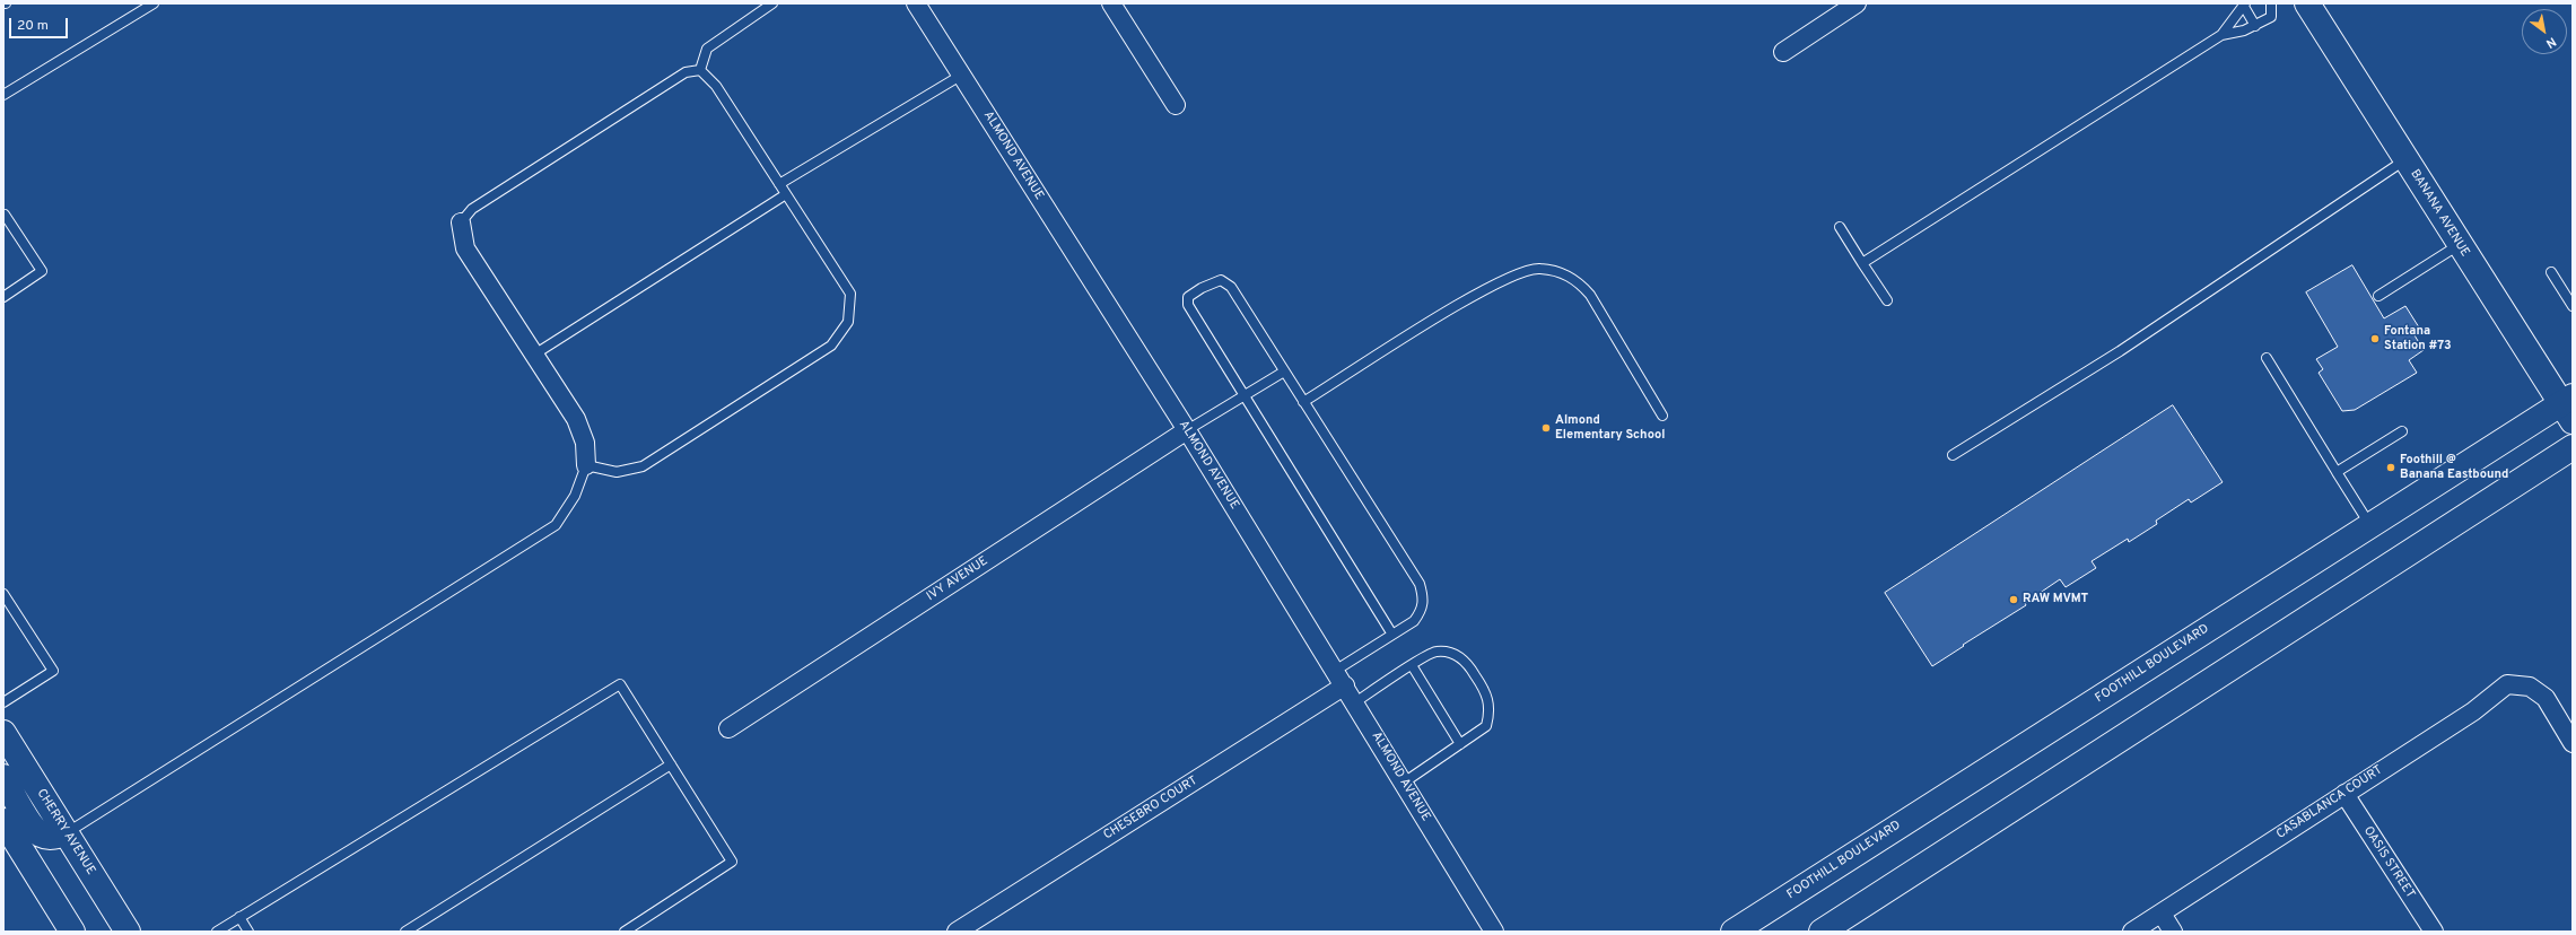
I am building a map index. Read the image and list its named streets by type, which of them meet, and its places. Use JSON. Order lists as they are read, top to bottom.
{
  "streets": {
    "main road": ["BANANA AVENUE", "FOOTHILL BOULEVARD", "CHERRY AVENUE"],
    "street": [
      "ALMOND AVENUE",
      "IVY AVENUE",
      "CASABLANCA COURT",
      "CHESEBRO COURT",
      "OASIS STREET"
    ]
  },
  "crossings": [
    ["ALMOND AVENUE", "IVY AVENUE"],
    ["ALMOND AVENUE", "CHESEBRO COURT"],
    ["BANANA AVENUE", "FOOTHILL BOULEVARD"],
    ["CASABLANCA COURT", "OASIS STREET"]
  ],
  "places": [
    "Fontana Station #73",
    "Almond Elementary School",
    "Foothill @ Banana Eastbound",
    "RAW MVMT"
  ],
  "scale_bar": "20 m",
  "north": "bottom right"
}
